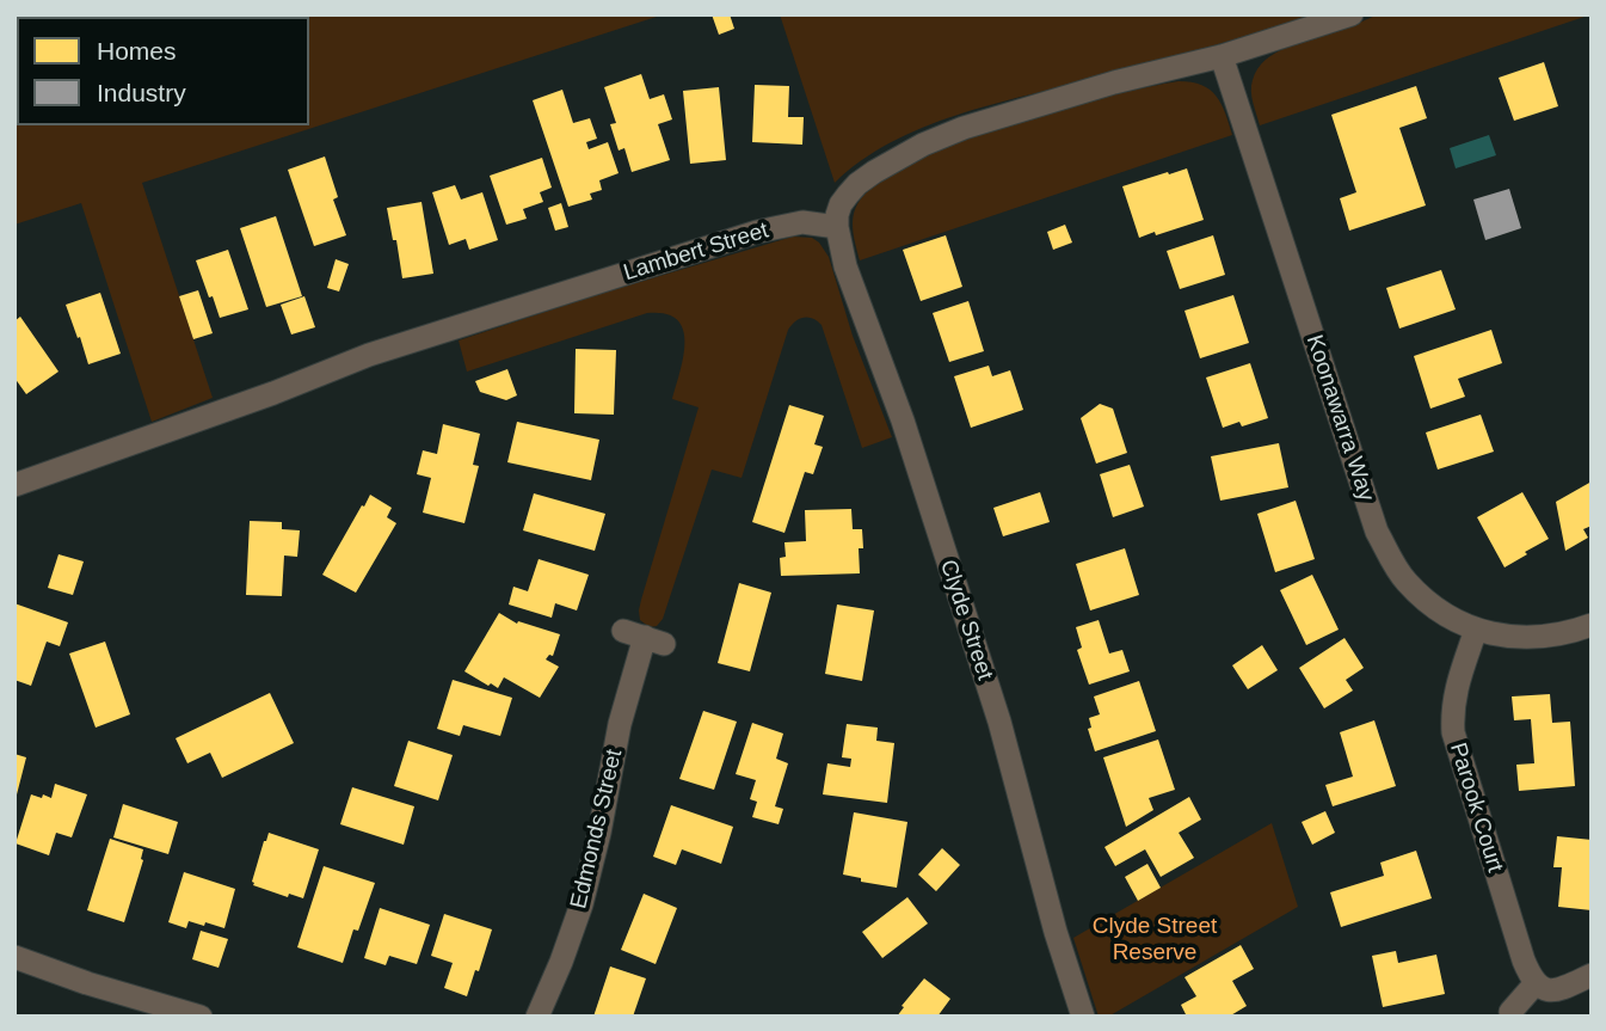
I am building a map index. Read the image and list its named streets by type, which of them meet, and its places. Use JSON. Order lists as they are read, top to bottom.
{
  "streets": {
    "street": [
      "Lambert Street",
      "Koonawarra Way",
      "Clyde Street",
      "Parook Court",
      "Edmonds Street"
    ]
  },
  "crossings": [
    ["Lambert Street", "Clyde Street"],
    ["Koonawarra Way", "Parook Court"]
  ],
  "parks": ["Clyde Street Reserve"],
  "legend": ["Homes", "Industry"]
}
